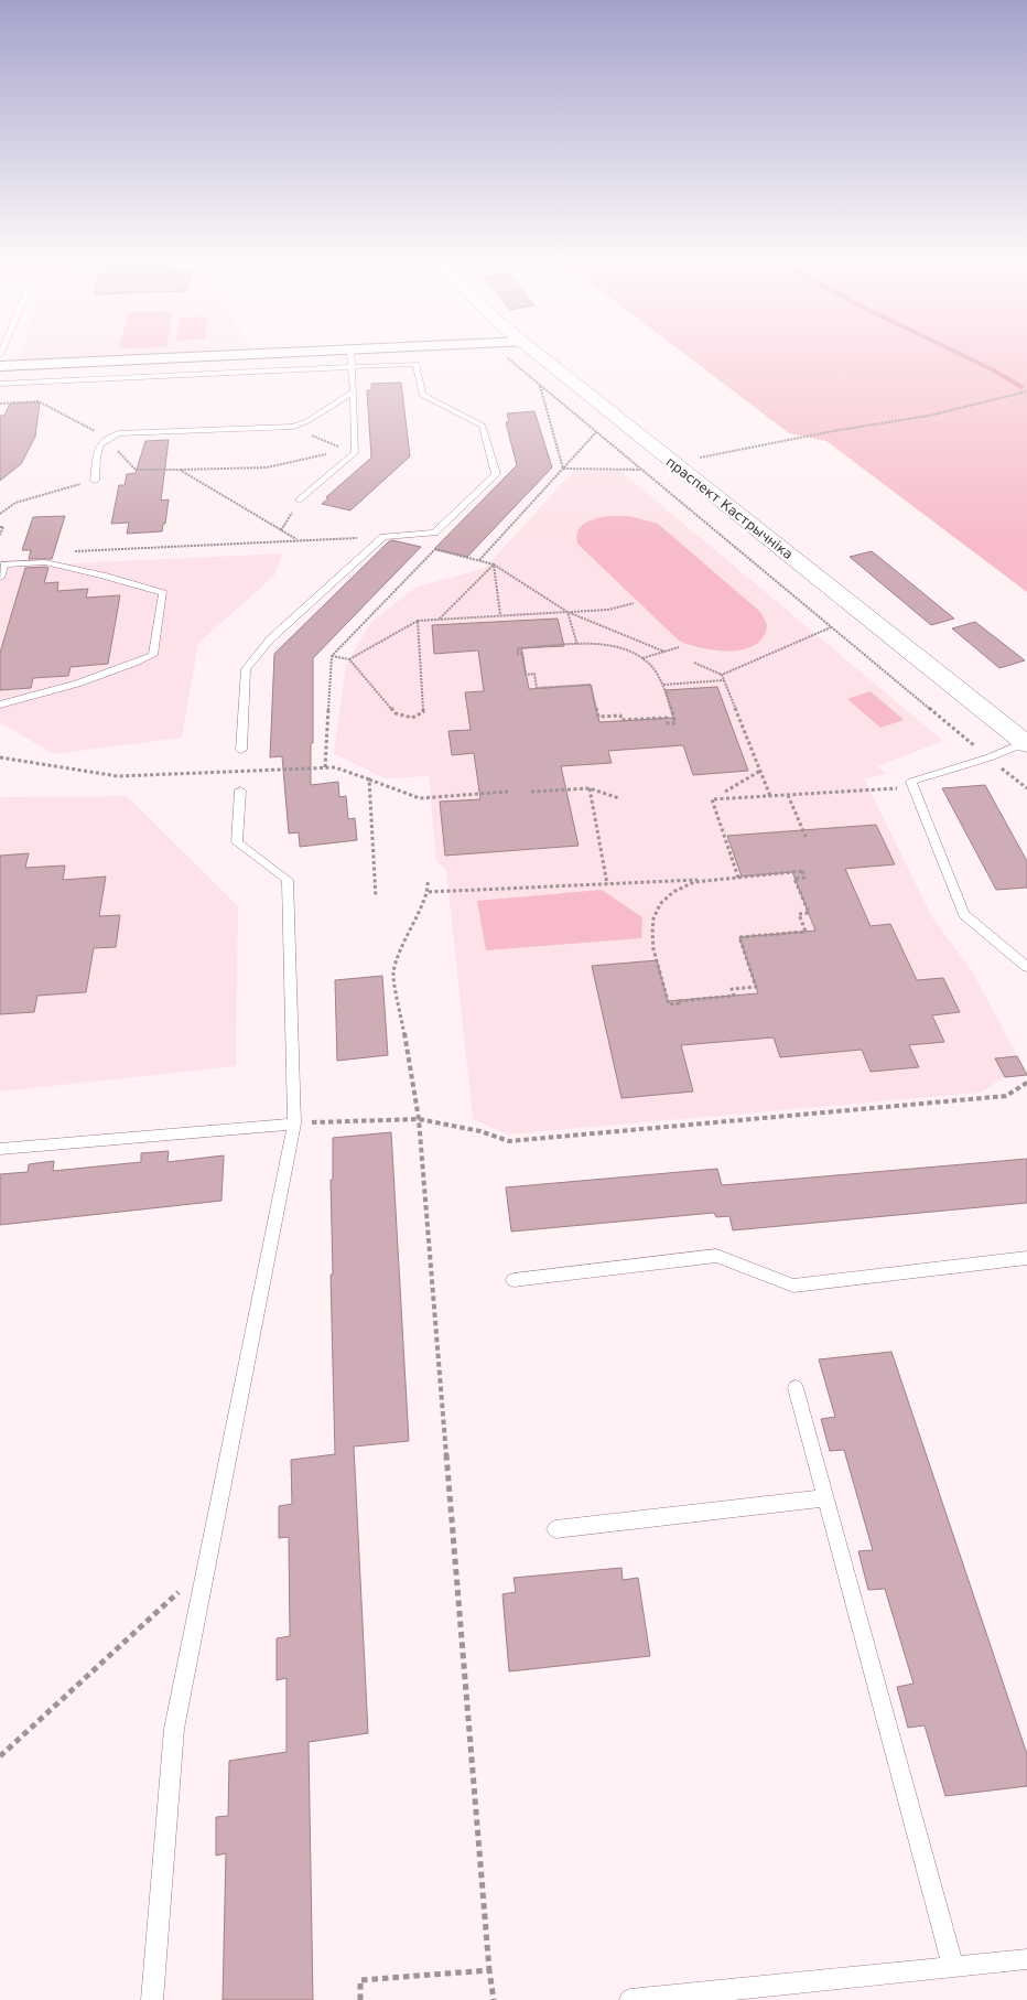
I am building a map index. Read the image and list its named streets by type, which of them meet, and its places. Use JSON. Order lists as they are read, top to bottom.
{
  "streets": {
    "main road": ["праспект Кастрычніка"]
  }
}
